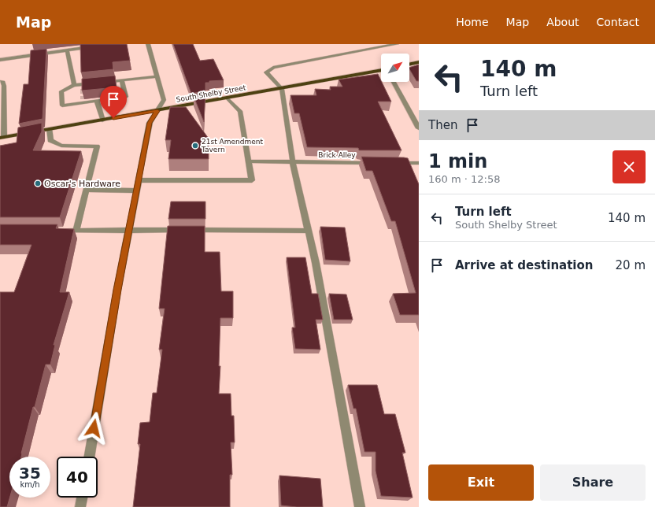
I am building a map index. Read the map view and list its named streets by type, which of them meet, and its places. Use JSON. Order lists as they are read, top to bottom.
{
  "streets": {
    "main road": ["South Shelby Street"],
    "street": ["Brick Alley"]
  },
  "places": ["21st Amendment Tavern", "Oscar's Hardware"],
  "north": "top right",
  "page": {
    "header": "Map",
    "nav": [
      "Home",
      "Map",
      "About",
      "Contact"
    ],
    "turn": ["140 m", "Turn left"],
    "then": "Then",
    "heading": ["1 min", "160 m · 12:58"],
    "list": [
      {
        "name": "Turn left",
        "note": "South Shelby Street",
        "value": "140 m"
      },
      {
        "name": "Arrive at destination",
        "value": "20 m"
      }
    ],
    "speed": "35 km/h",
    "limit": "40",
    "buttons": ["Exit", "Share"]
  }
}
